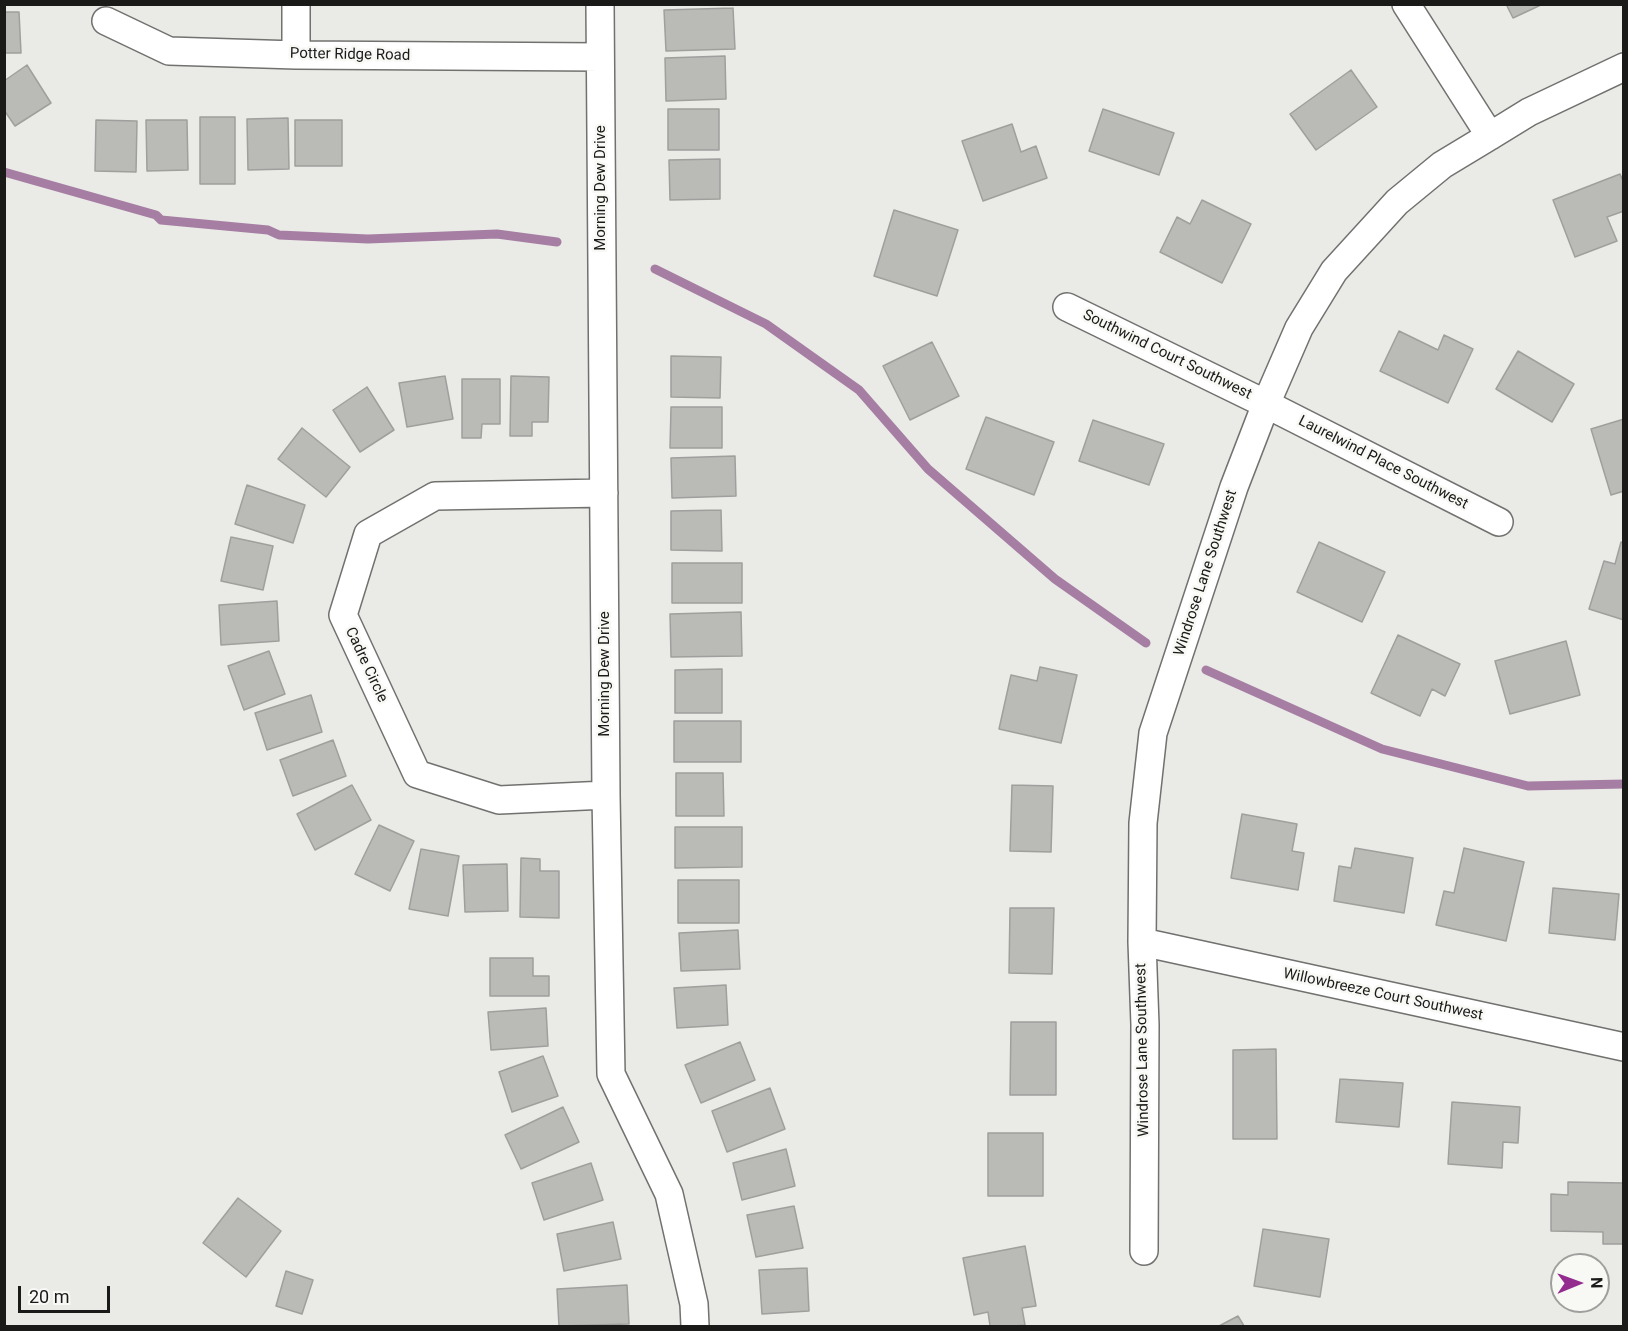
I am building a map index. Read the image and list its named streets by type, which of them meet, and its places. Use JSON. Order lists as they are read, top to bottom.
{
  "streets": {
    "street": [
      "Potter Ridge Road",
      "Morning Dew Drive",
      "Southwind Court Southwest",
      "Laurelwind Place Southwest",
      "Windrose Lane Southwest",
      "Cadre Circle",
      "Willowbreeze Court Southwest"
    ]
  },
  "crossings": [
    ["Potter Ridge Road", "Morning Dew Drive"],
    ["Morning Dew Drive", "Cadre Circle"],
    ["Southwind Court Southwest", "Laurelwind Place Southwest"],
    ["Southwind Court Southwest", "Windrose Lane Southwest"],
    ["Laurelwind Place Southwest", "Windrose Lane Southwest"],
    ["Windrose Lane Southwest", "Willowbreeze Court Southwest"]
  ],
  "scale_bar": "20 m",
  "north": "right"
}
